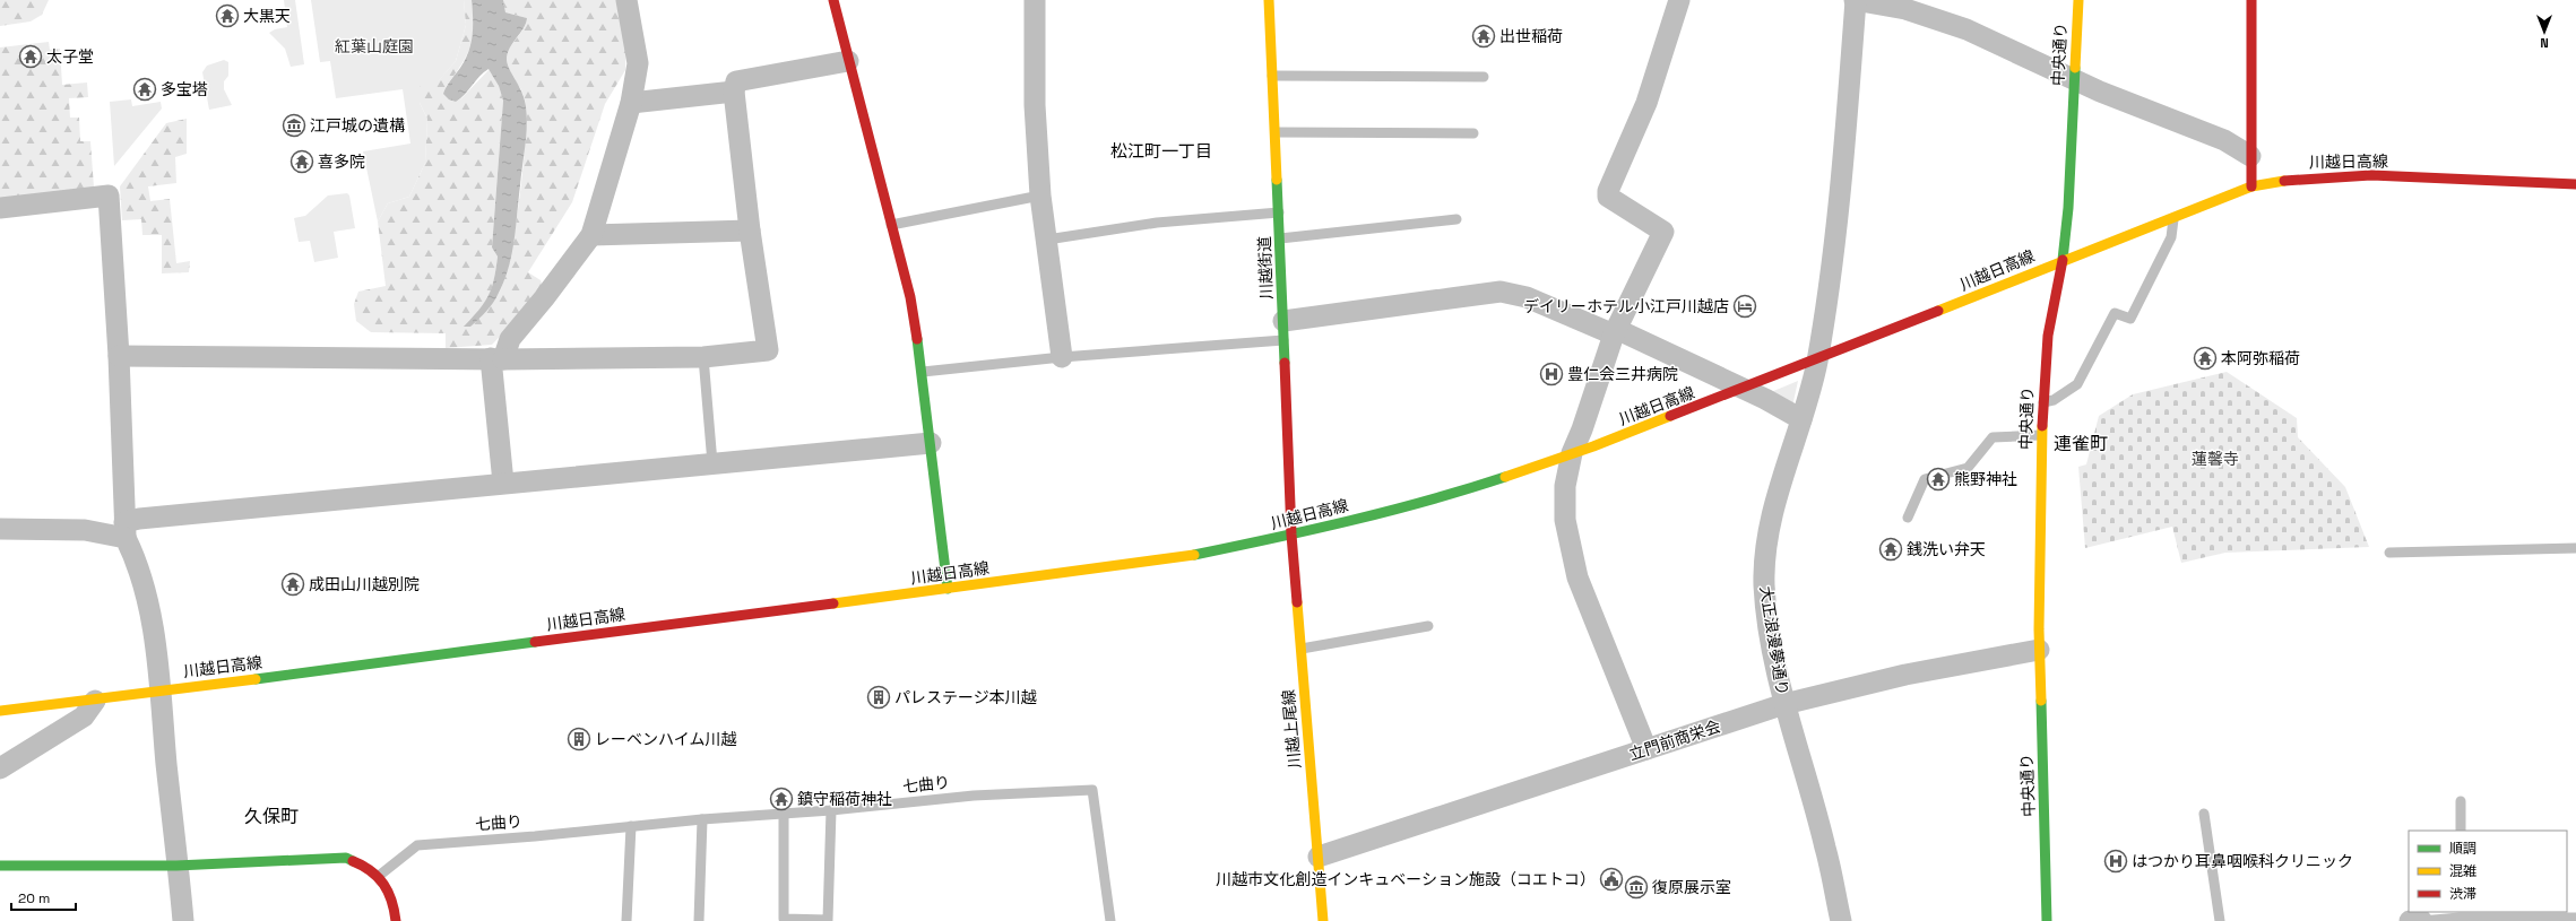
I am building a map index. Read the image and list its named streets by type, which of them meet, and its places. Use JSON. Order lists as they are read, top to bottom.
{
  "streets": {
    "main road": [
      "中央通り",
      "川越日高線",
      "川越街道",
      "川越上尾線"
    ],
    "street": ["大正浪漫夢通り", "立門前商栄会"],
    "lane": ["七曲り"]
  },
  "crossings": [
    ["中央通り", "川越日高線"],
    ["中央通り", "立門前商栄会"],
    ["川越日高線", "川越街道"],
    ["川越日高線", "大正浪漫夢通り"],
    ["川越日高線", "川越上尾線"],
    ["川越街道", "川越上尾線"],
    ["大正浪漫夢通り", "立門前商栄会"],
    ["川越上尾線", "立門前商栄会"]
  ],
  "districts": ["松江町一丁目", "連雀町", "久保町"],
  "parks": ["紅葉山庭園", "蓮馨寺"],
  "places": {
    "temple": [
      "大黒天",
      "出世稲荷",
      "太子堂",
      "多宝塔",
      "喜多院",
      "本阿弥稲荷",
      "熊野神社",
      "銭洗い弁天",
      "成田山川越別院",
      "鎮守稲荷神社"
    ],
    "museum": ["江戸城の遺構", "復原展示室"],
    "hotel": ["デイリーホテル小江戸川越店"],
    "hospital": ["豊仁会三井病院", "はつかり耳鼻咽喉科クリニック"],
    "building": ["パレステージ本川越", "レーベンハイム川越"],
    "public building": ["川越市文化創造インキュベーション施設（コエトコ）"]
  },
  "legend": ["順調", "混雑", "渋滞"],
  "scale_bar": "20 m",
  "north": "bottom"
}
